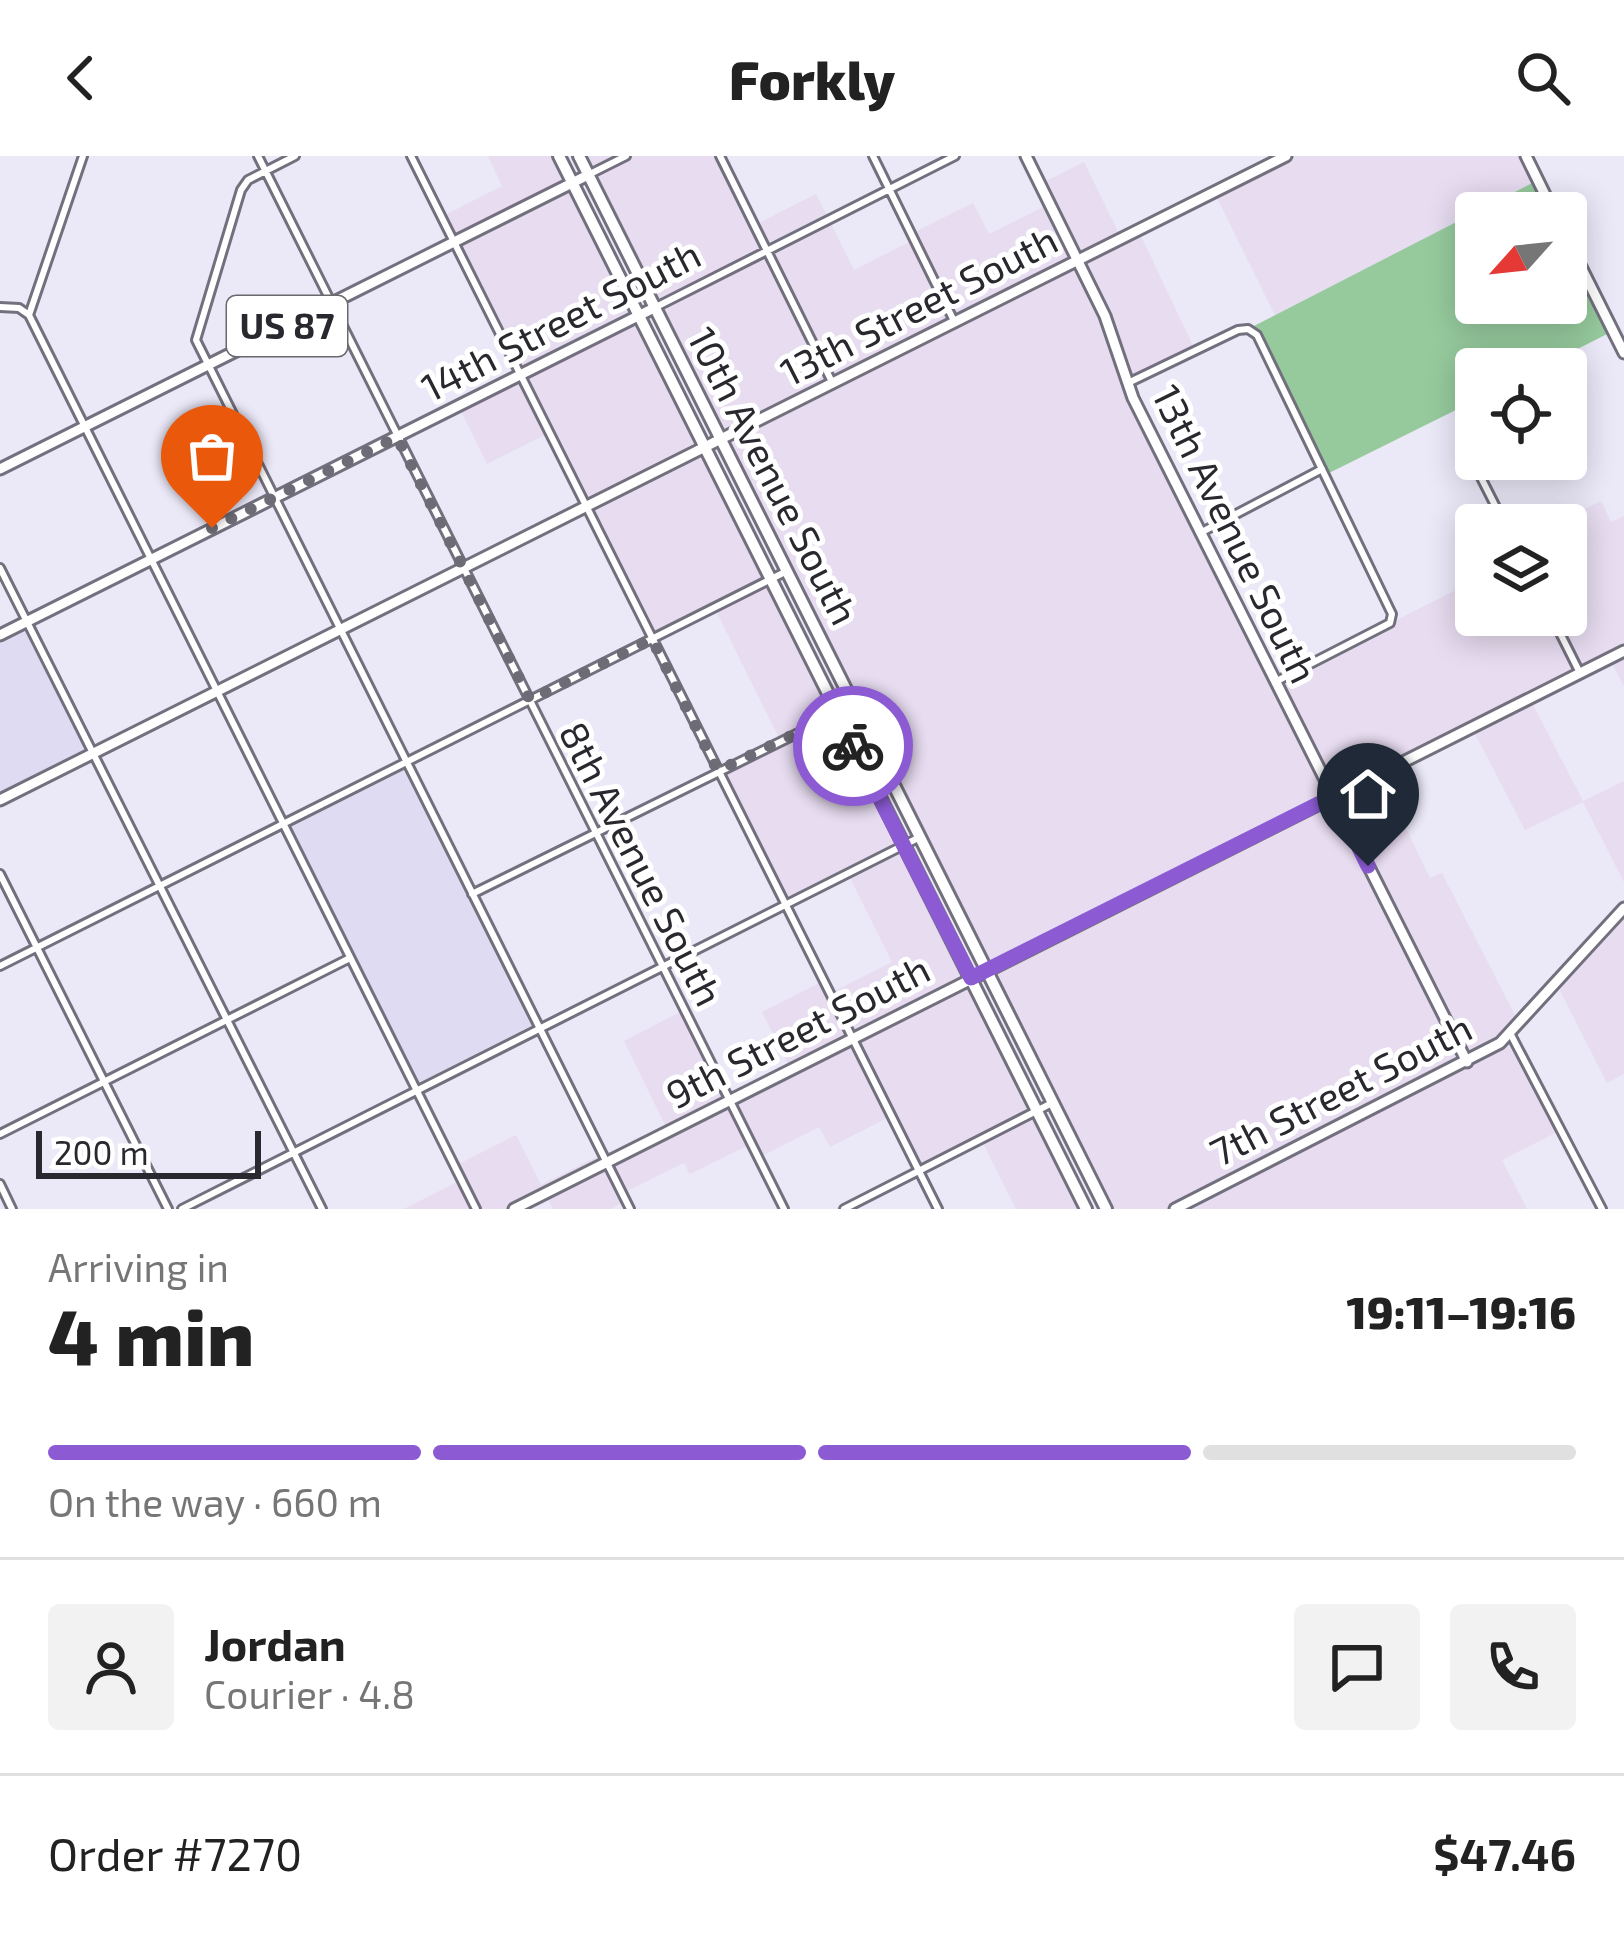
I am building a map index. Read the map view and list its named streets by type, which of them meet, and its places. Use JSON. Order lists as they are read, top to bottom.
{
  "streets": {
    "highway": ["10th Avenue South"],
    "street": [
      "13th Street South",
      "14th Street South",
      "US 87",
      "13th Avenue South",
      "8th Avenue South",
      "9th Street South",
      "7th Street South"
    ]
  },
  "crossings": [
    ["13th Street South", "10th Avenue South"],
    ["13th Street South", "13th Avenue South"],
    ["13th Street South", "8th Avenue South"],
    ["14th Street South", "10th Avenue South"],
    ["14th Street South", "8th Avenue South"],
    ["US 87", "10th Avenue South"],
    ["US 87", "8th Avenue South"],
    ["10th Avenue South", "9th Street South"],
    ["13th Avenue South", "9th Street South"],
    ["13th Avenue South", "7th Street South"],
    ["8th Avenue South", "9th Street South"]
  ],
  "scale_bar": "200 m",
  "north": "bottom left",
  "page": {
    "header": "Forkly",
    "scale": "200 m",
    "heading": ["4 min", "Arriving in", "19:11–19:16"],
    "panel": [
      "Jordan",
      "Courier · 4.8",
      "Order #7270",
      "$47.46"
    ],
    "bar": "On the way · 660 m"
  }
}
